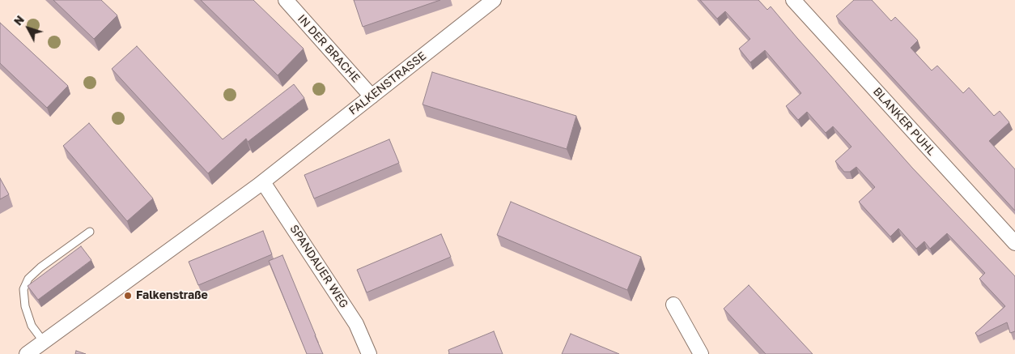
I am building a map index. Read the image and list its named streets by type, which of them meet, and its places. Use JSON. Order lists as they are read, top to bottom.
{
  "streets": {
    "street": [
      "IN DER BRACHE",
      "FALKENSTRASSE",
      "BLANKER PUHL",
      "SPANDAUER WEG"
    ]
  },
  "crossings": [
    ["IN DER BRACHE", "FALKENSTRASSE"],
    ["FALKENSTRASSE", "SPANDAUER WEG"]
  ],
  "places": ["Falkenstraße"],
  "north": "top left"
}
